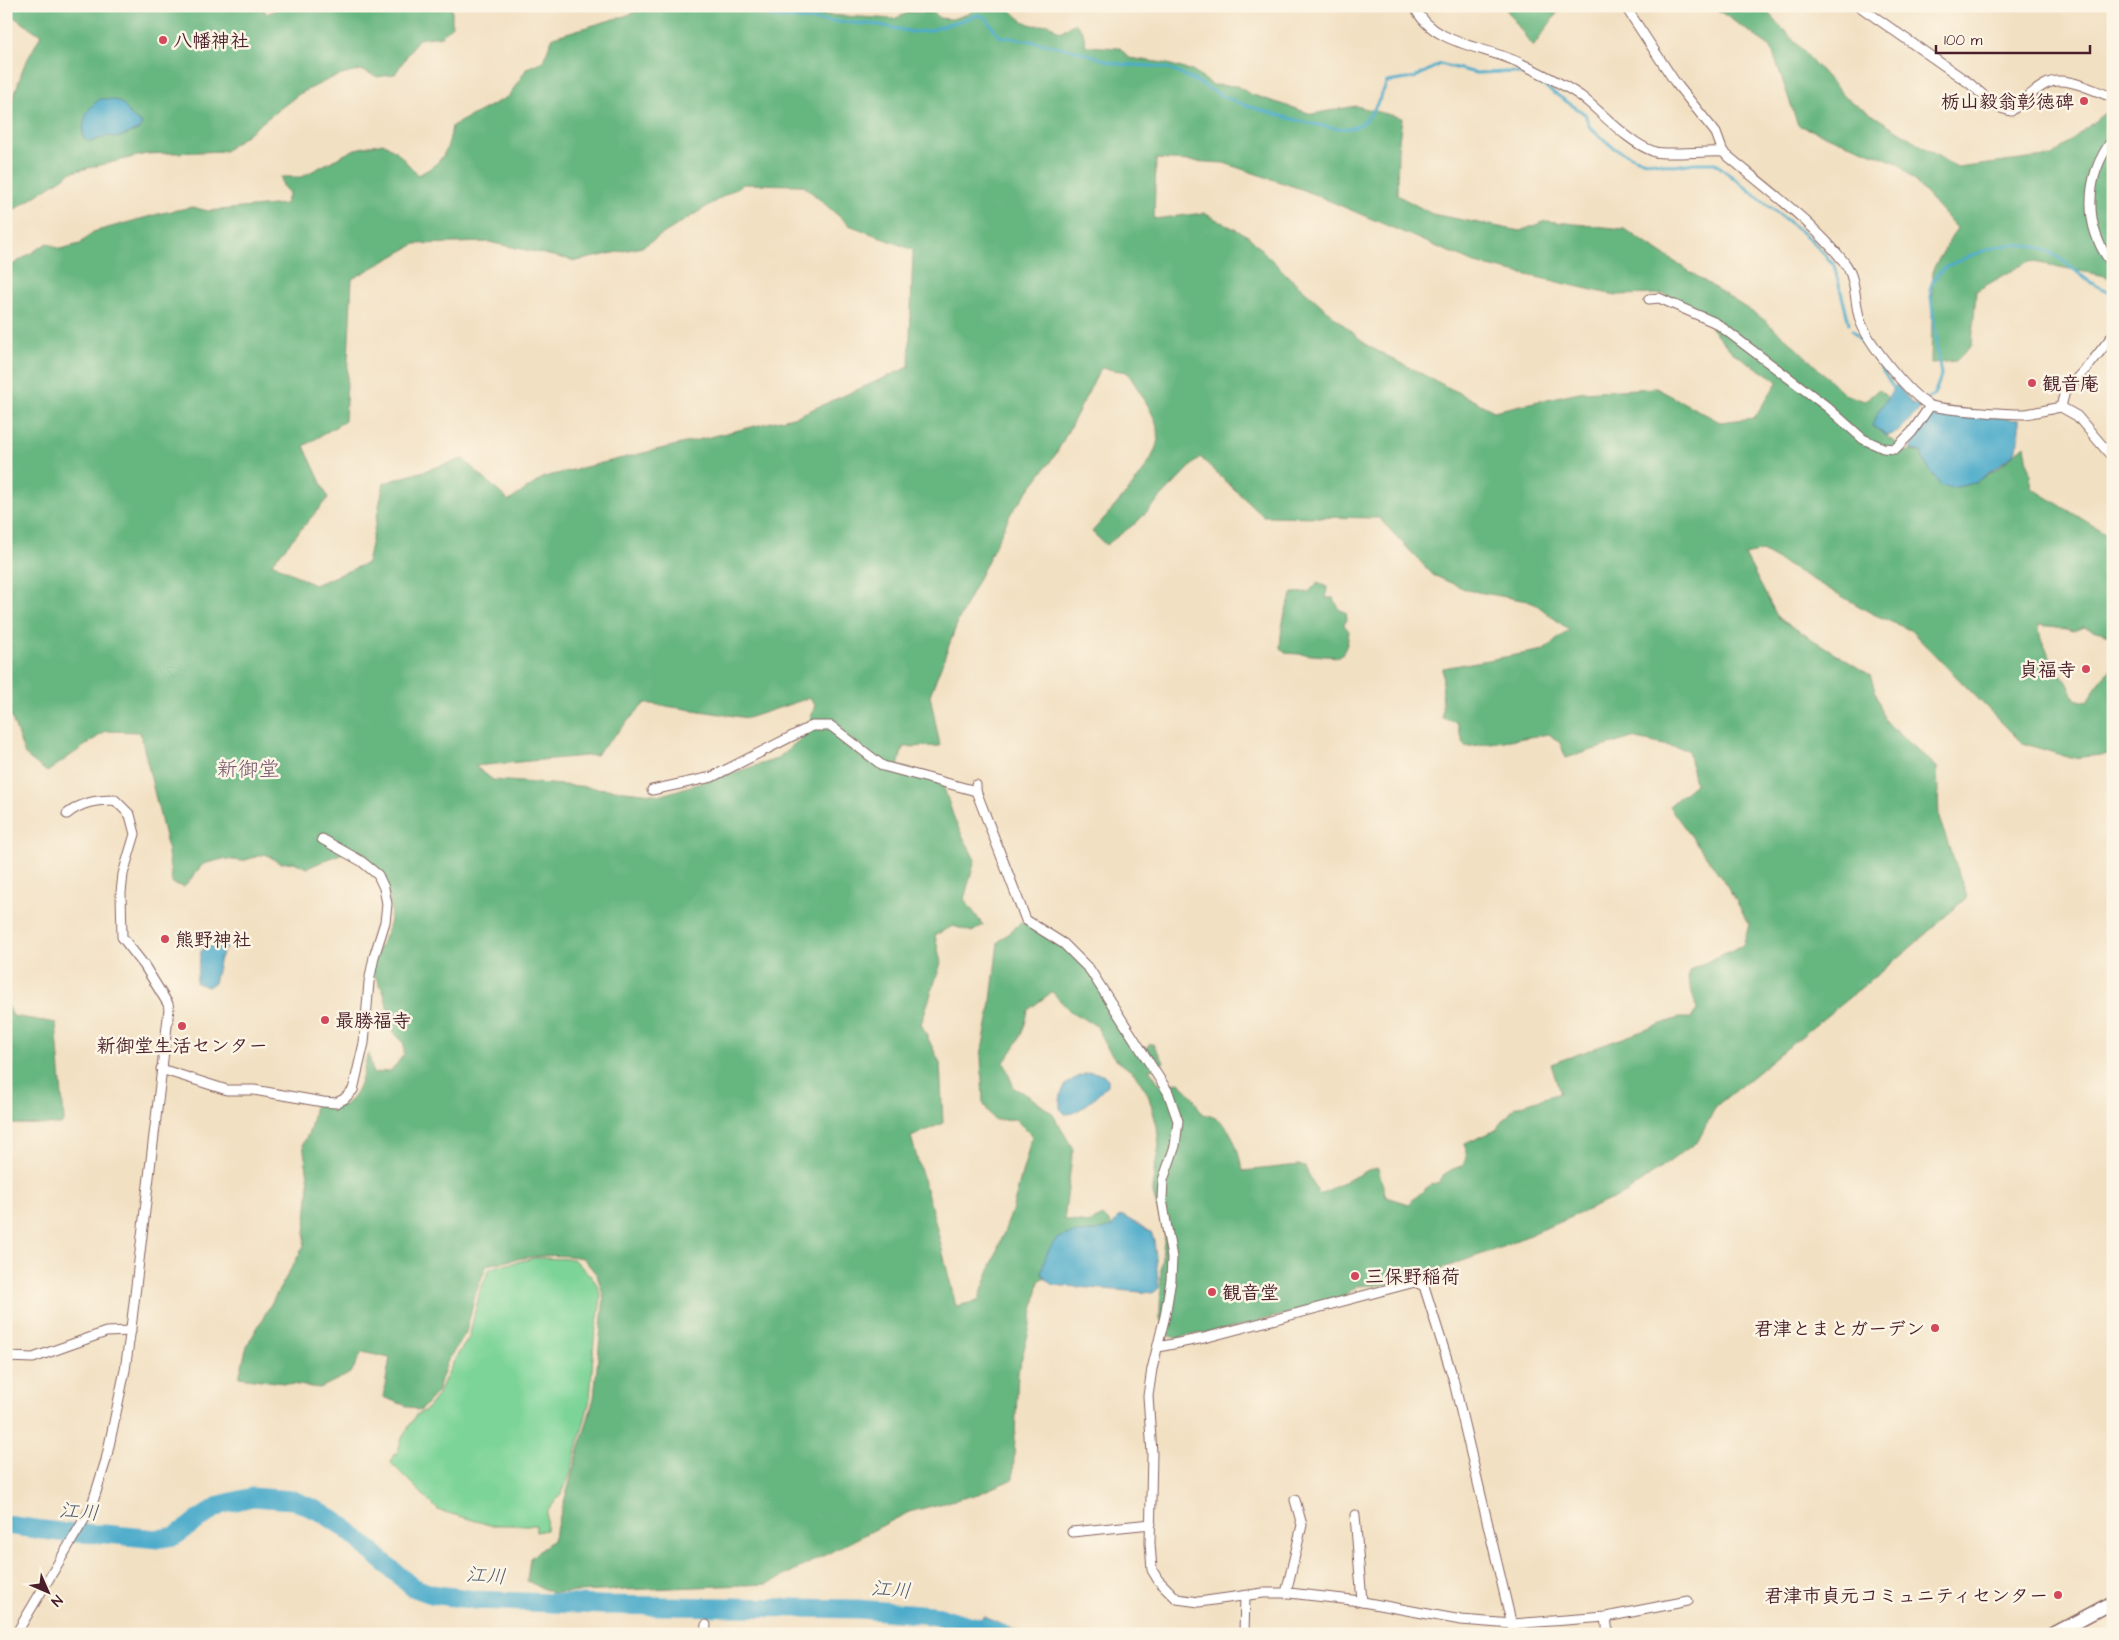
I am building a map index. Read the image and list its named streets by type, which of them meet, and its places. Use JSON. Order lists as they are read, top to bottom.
{
  "districts": ["新御堂"],
  "water": ["江川"],
  "places": [
    "八幡神社",
    "栃山毅翁彰徳碑",
    "観音庵",
    "貞福寺",
    "熊野神社",
    "最勝福寺",
    "新御堂生活センター",
    "三保野稲荷",
    "観音堂",
    "君津とまとガーデン",
    "君津市貞元コミュニティセンター"
  ],
  "scale_bar": "100 m",
  "north": "bottom right"
}
